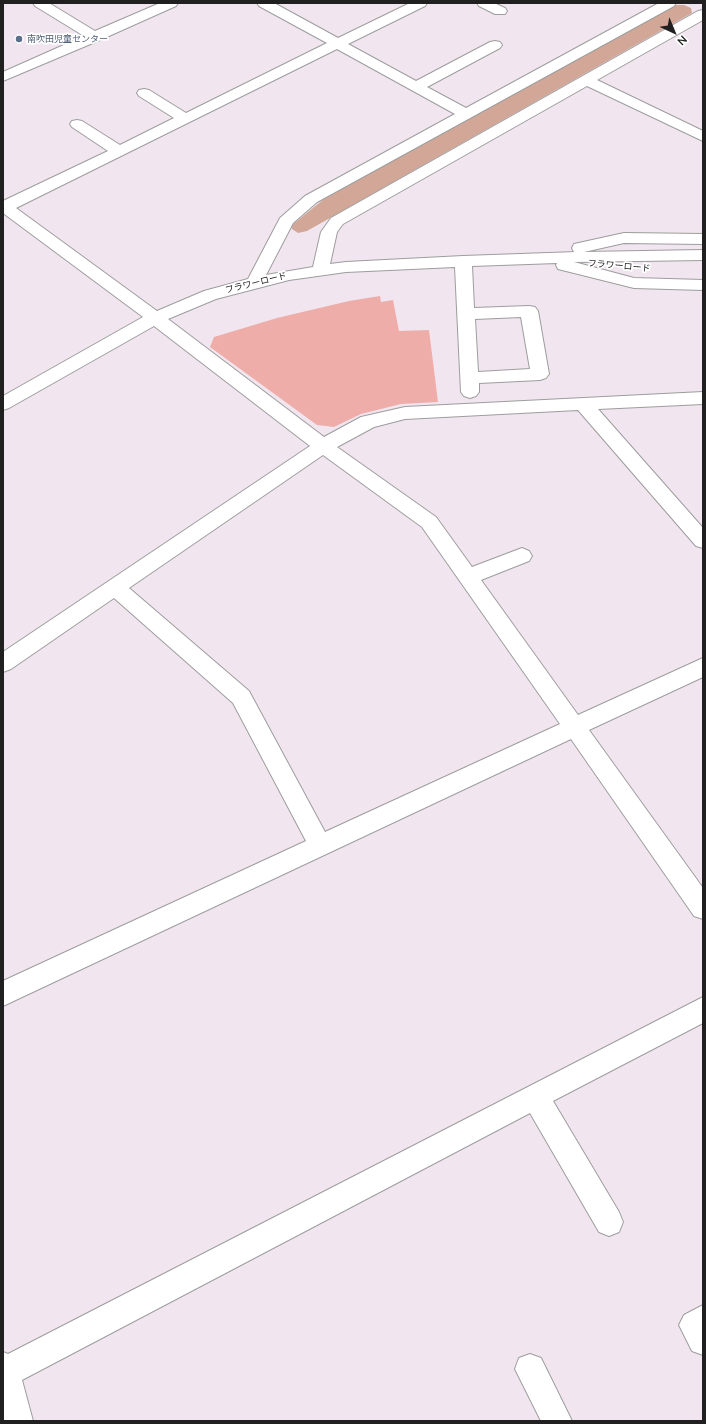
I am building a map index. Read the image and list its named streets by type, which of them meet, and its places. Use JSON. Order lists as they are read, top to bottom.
{
  "streets": {
    "street": ["フラワーロード"]
  },
  "places": ["南吹田児童センター"],
  "north": "bottom right"
}
